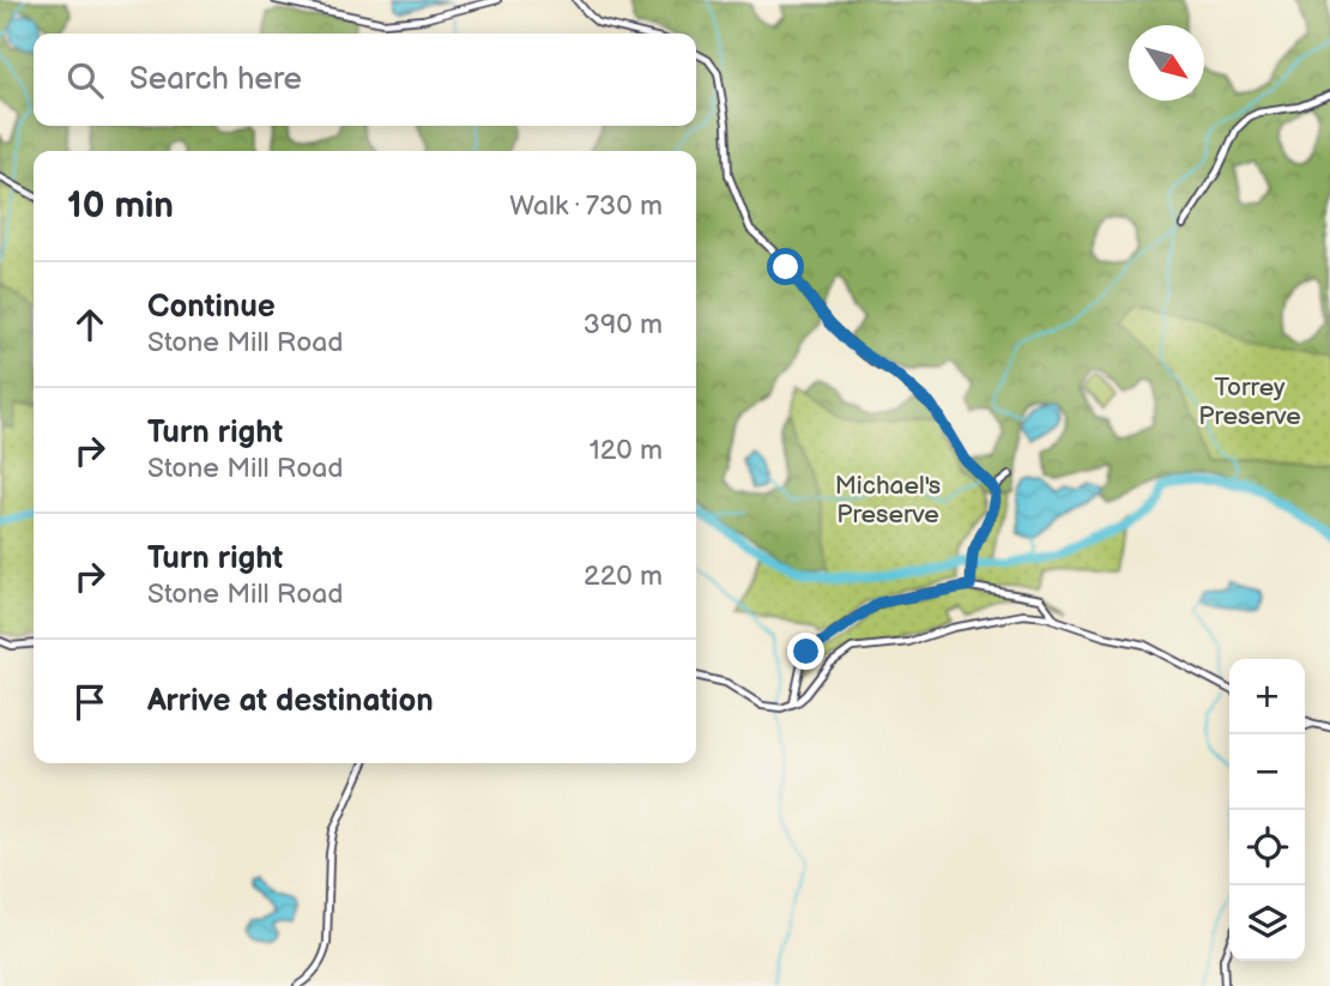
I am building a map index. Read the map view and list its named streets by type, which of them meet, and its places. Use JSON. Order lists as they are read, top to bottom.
{
  "parks": ["Torrey Preserve", "Michael's Preserve"],
  "north": "bottom right",
  "page": {
    "search": "Search here",
    "heading": ["10 min", "Walk · 730 m"],
    "list": [
      ["Continue", "Stone Mill Road", "390 m"],
      ["Turn right", "Stone Mill Road", "120 m"],
      ["Turn right", "Stone Mill Road", "220 m"],
      "Arrive at destination"
    ],
    "map_buttons": ["+", "−"]
  }
}
